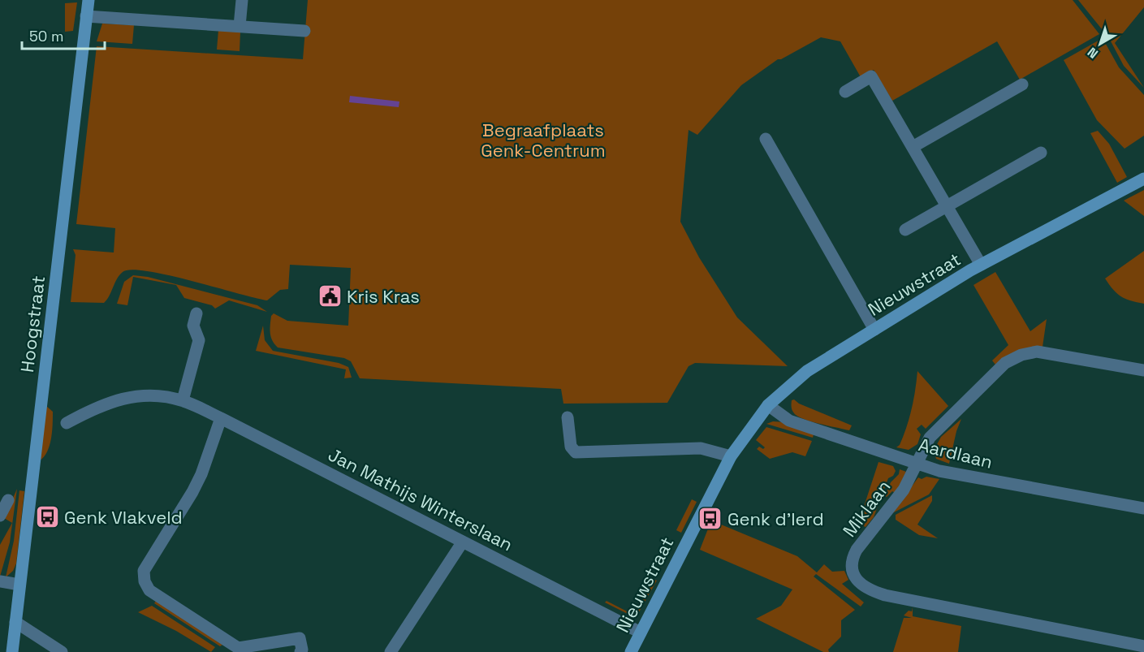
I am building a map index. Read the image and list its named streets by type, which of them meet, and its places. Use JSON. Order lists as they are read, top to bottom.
{
  "streets": {
    "street": [
      "Nieuwstraat",
      "Hoogstraat",
      "Aardlaan",
      "Jan Mathijs Winterslaan",
      "Miklaan"
    ]
  },
  "crossings": [
    ["Nieuwstraat", "Aardlaan"],
    ["Nieuwstraat", "Jan Mathijs Winterslaan"],
    ["Aardlaan", "Miklaan"]
  ],
  "parks": ["Begraafplaats Genk-Centrum"],
  "places": {
    "public building": ["Kris Kras"],
    "bus stop": ["Genk Vlakveld", "Genk d'Ierd"]
  },
  "scale_bar": "50 m",
  "north": "bottom left"
}
